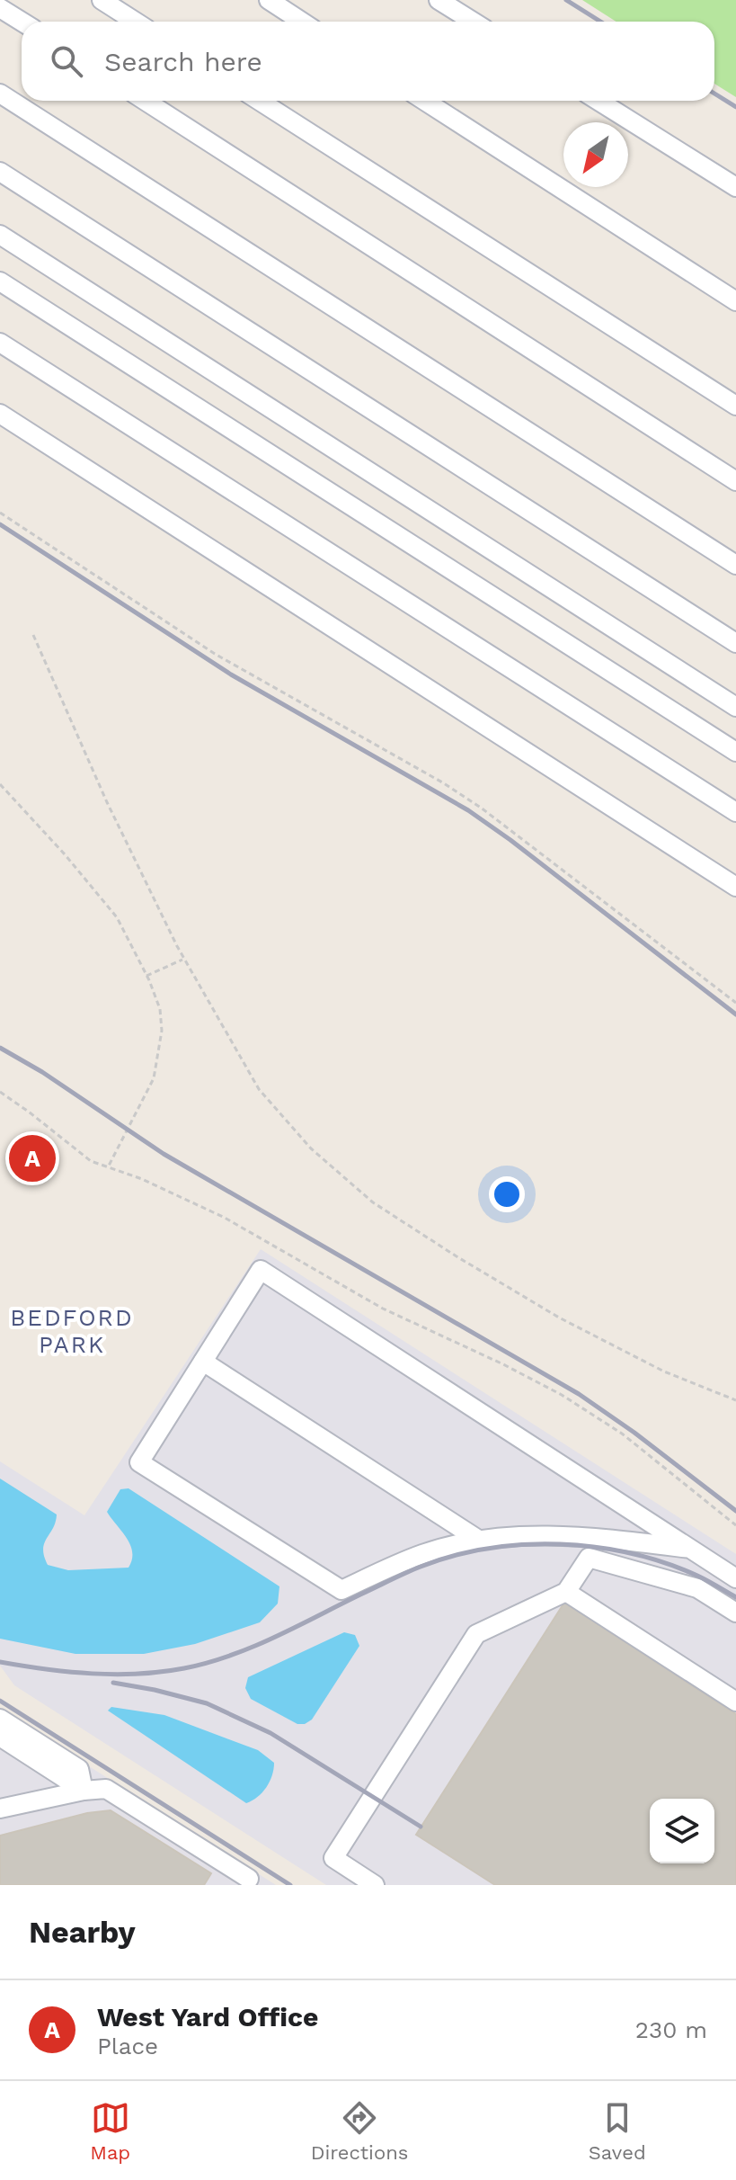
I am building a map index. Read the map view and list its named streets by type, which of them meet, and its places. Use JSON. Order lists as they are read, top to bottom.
{
  "districts": ["BEDFORD PARK"],
  "north": "bottom left",
  "page": {
    "search": "Search here",
    "pins": "A",
    "heading": "Nearby",
    "list": [
      {
        "mark": "A",
        "name": "West Yard Office",
        "note": "Place",
        "value": "230 m"
      }
    ],
    "nav": ["Map", "Directions", "Saved"]
  }
}
